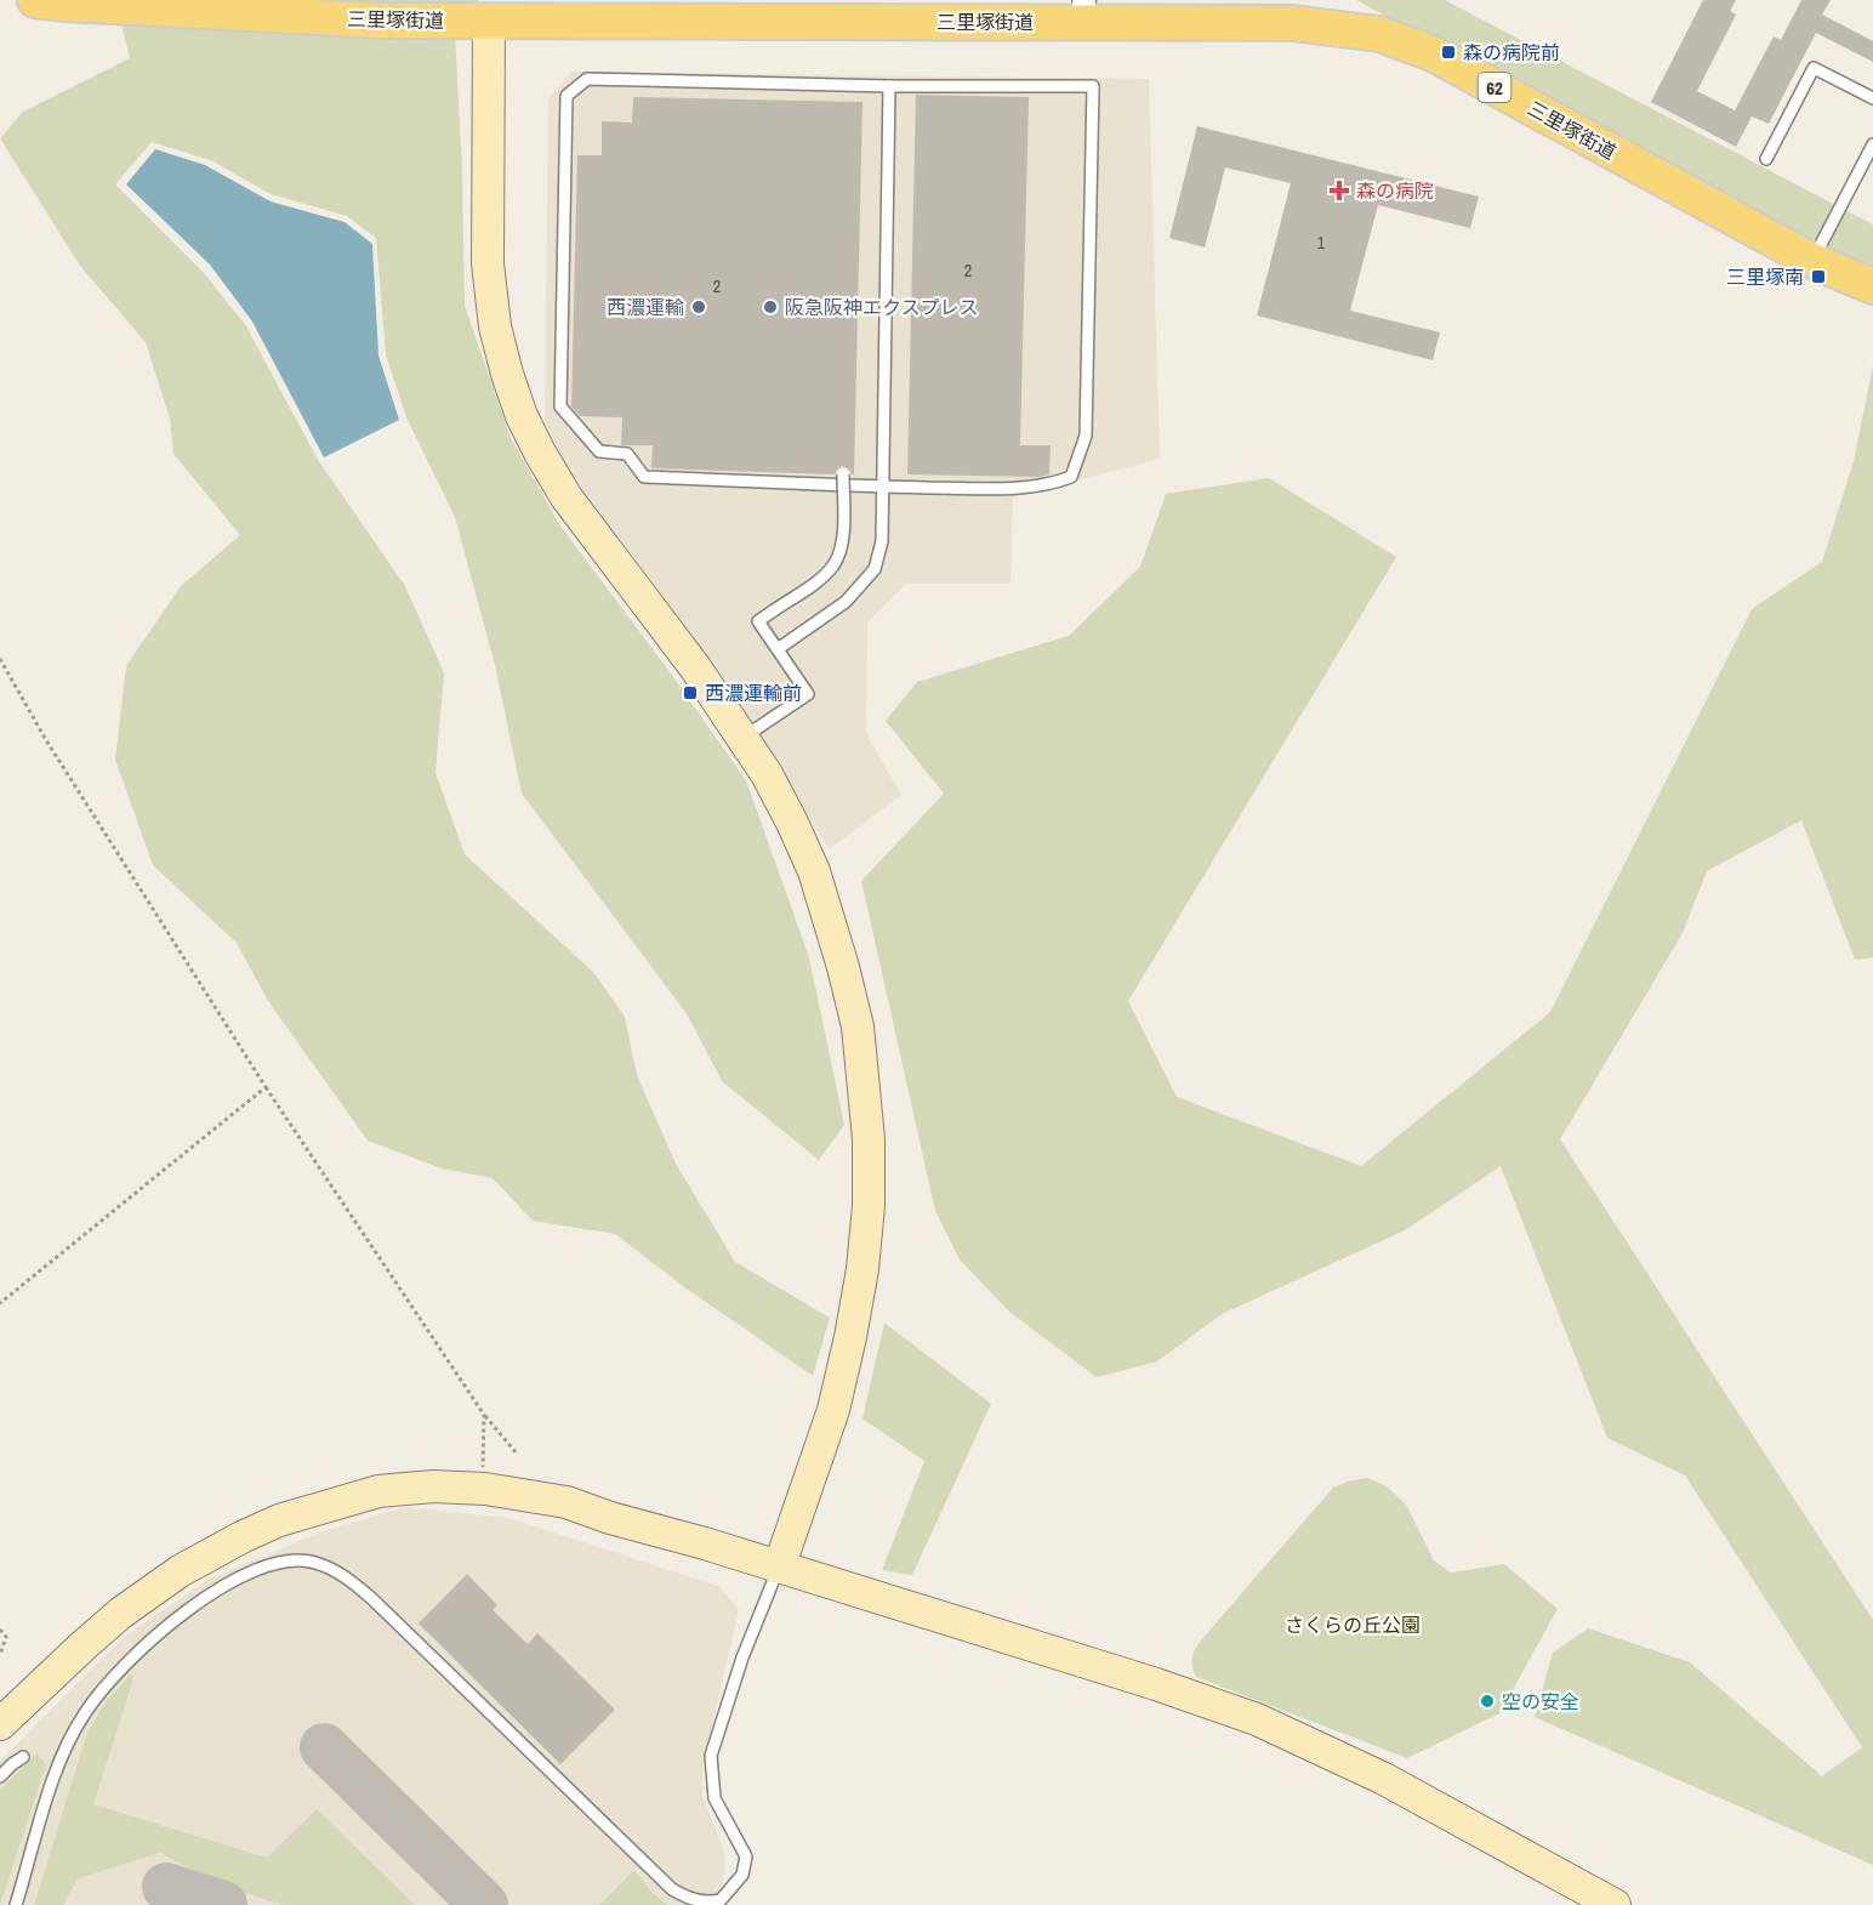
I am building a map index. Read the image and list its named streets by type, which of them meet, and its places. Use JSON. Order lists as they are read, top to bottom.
{
  "streets": {
    "main road": ["三里塚街道", "62"]
  },
  "parks": ["さくらの丘公園"],
  "places": {
    "transit": ["森の病院前", "三里塚南", "西濃運輸前"],
    "health": ["森の病院"],
    "other": ["西濃運輸", "阪急阪神エクスプレス", "空の安全"]
  },
  "house_numbers": ["1", "2", "2"]
}
